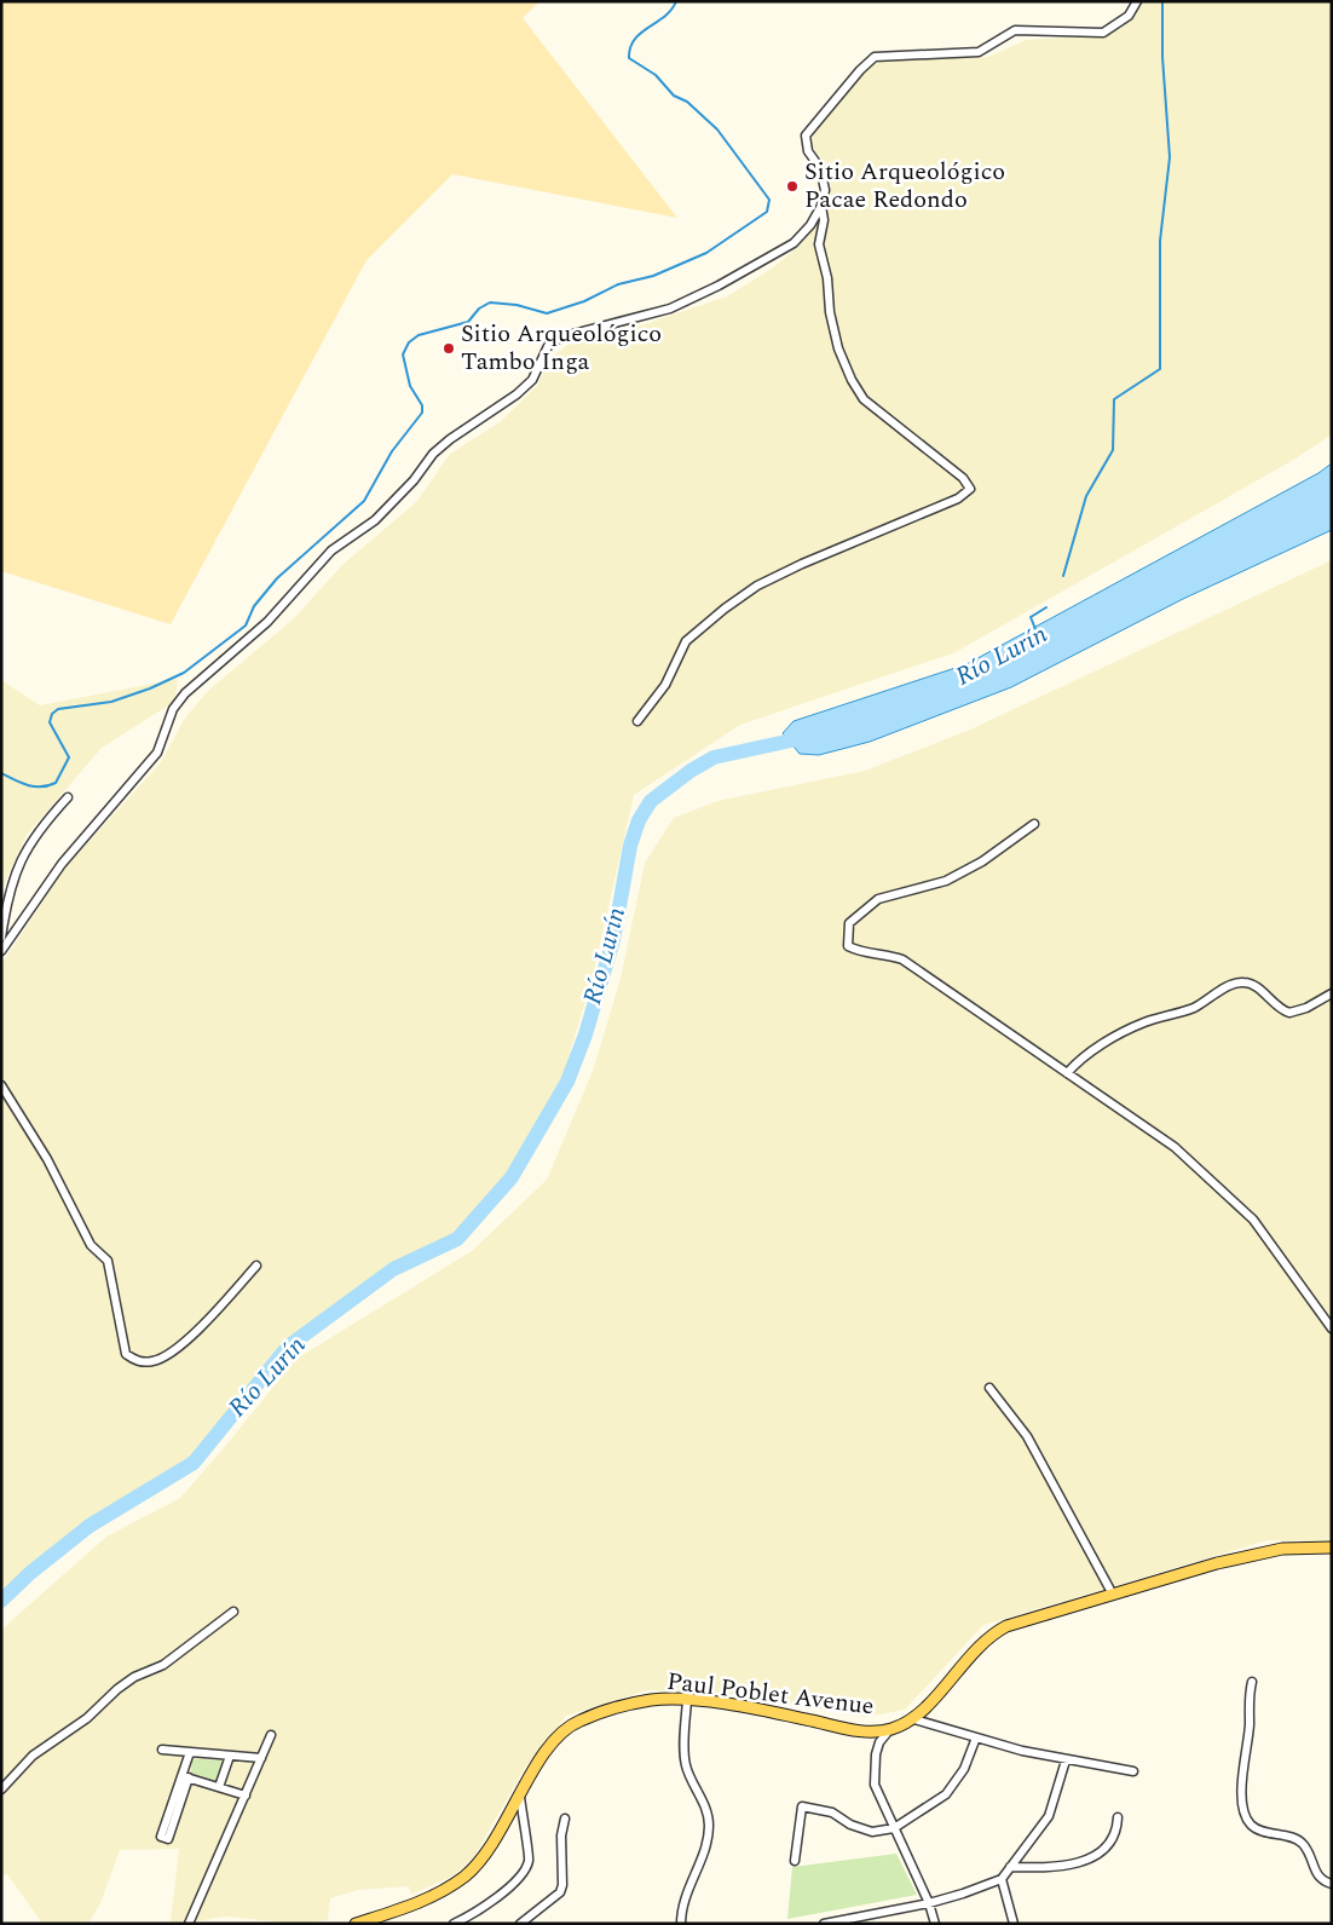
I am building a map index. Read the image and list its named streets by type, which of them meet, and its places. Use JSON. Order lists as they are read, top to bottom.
{
  "streets": {
    "main road": ["Paul Poblet Avenue"]
  },
  "water": ["Río Lurín"],
  "places": ["Sitio Arqueológico Pacae Redondo", "Sitio Arqueológico Tambo Inga"]
}
